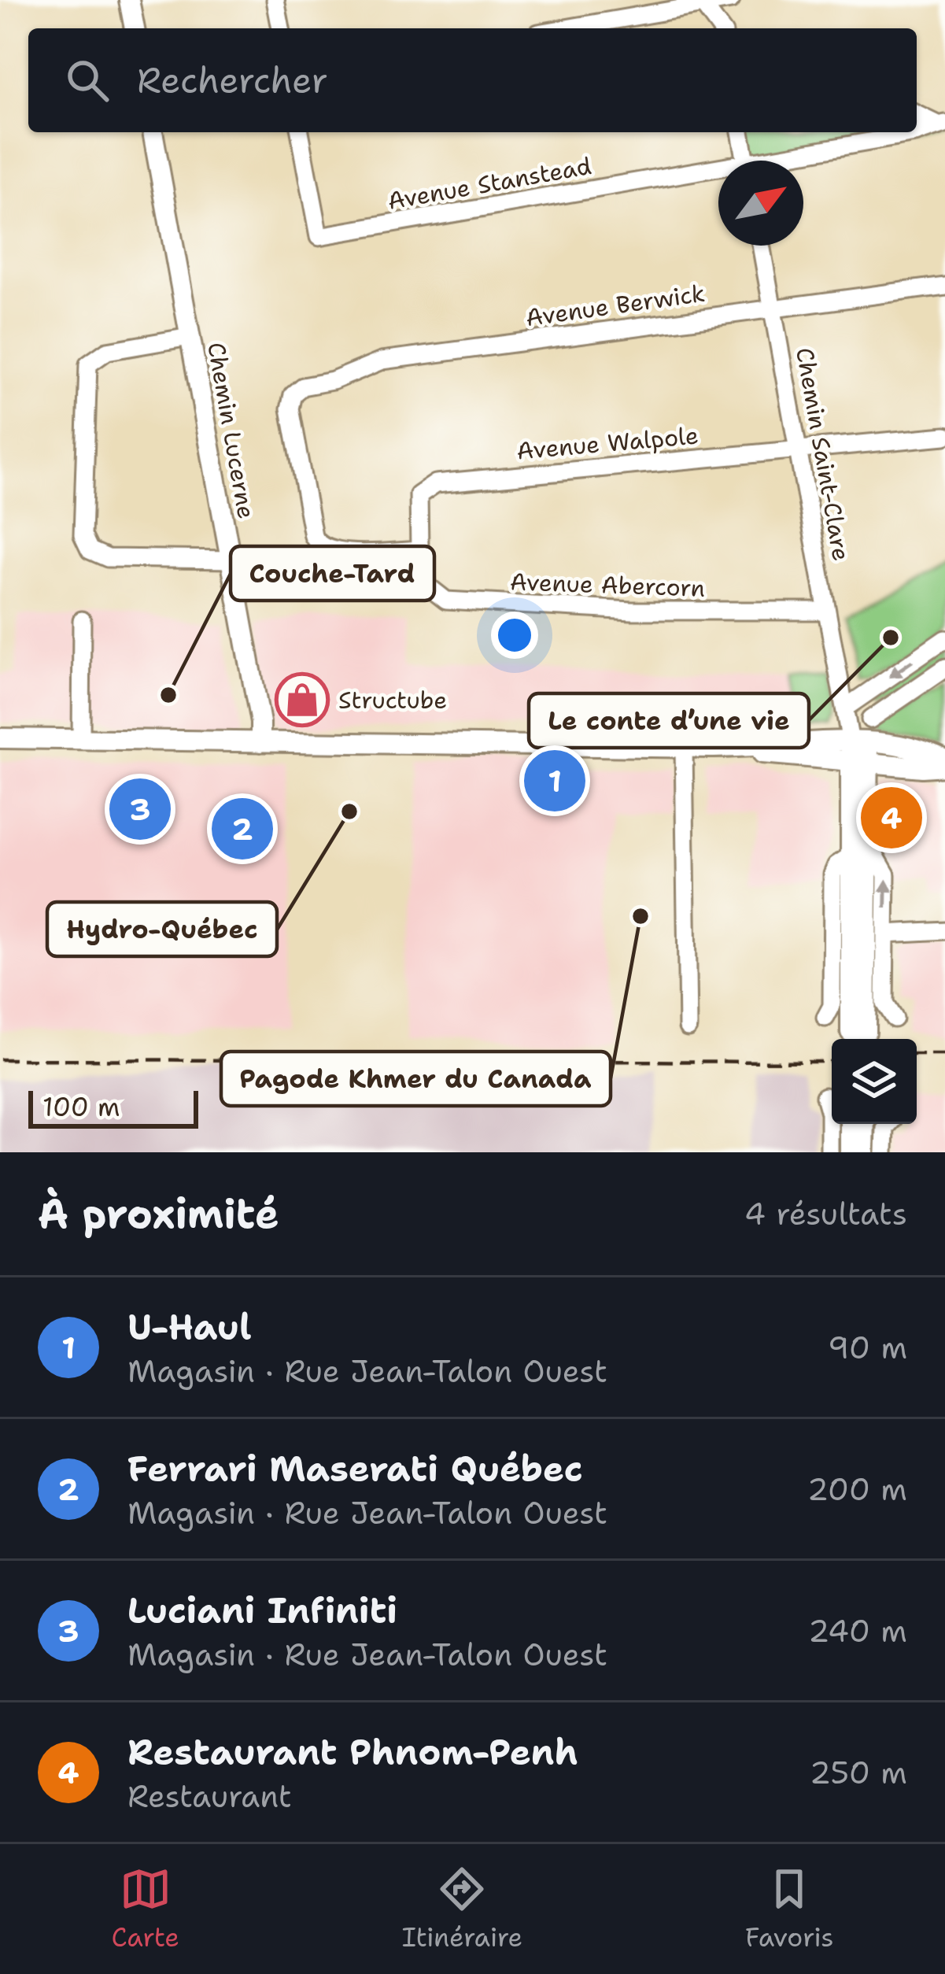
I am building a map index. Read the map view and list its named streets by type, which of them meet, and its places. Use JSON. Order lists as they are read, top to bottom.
{
  "streets": {
    "main road": ["Chemin Lucerne"],
    "street": [
      "Avenue Stanstead",
      "Avenue Berwick",
      "Avenue Walpole",
      "Chemin Saint-Clare",
      "Avenue Abercorn"
    ]
  },
  "crossings": [
    ["Avenue Berwick", "Avenue Walpole"],
    ["Avenue Berwick", "Chemin Saint-Clare"],
    ["Avenue Berwick", "Avenue Abercorn"],
    ["Avenue Walpole", "Chemin Saint-Clare"],
    ["Avenue Walpole", "Avenue Abercorn"],
    ["Chemin Saint-Clare", "Avenue Abercorn"]
  ],
  "places": {
    "other": [
      "Le conte d’une vie",
      "Couche-Tard",
      "Hydro-Québec",
      "Pagode Khmer du Canada"
    ],
    "shop": ["Structube"]
  },
  "scale_bar": "100 m",
  "north": "top right",
  "page": {
    "search": "Rechercher",
    "pins": [
      "1",
      "3",
      "4",
      "2"
    ],
    "scale": "100 m",
    "heading": ["À proximité", "4 résultats"],
    "list": [
      {
        "mark": "1",
        "name": "U-Haul",
        "note": "Magasin · Rue Jean-Talon Ouest",
        "value": "90 m"
      },
      {
        "mark": "2",
        "name": "Ferrari Maserati Québec",
        "note": "Magasin · Rue Jean-Talon Ouest",
        "value": "200 m"
      },
      {
        "mark": "3",
        "name": "Luciani Infiniti",
        "note": "Magasin · Rue Jean-Talon Ouest",
        "value": "240 m"
      },
      {
        "mark": "4",
        "name": "Restaurant Phnom-Penh",
        "note": "Restaurant",
        "value": "250 m"
      }
    ],
    "nav": ["Carte", "Itinéraire", "Favoris"]
  }
}
